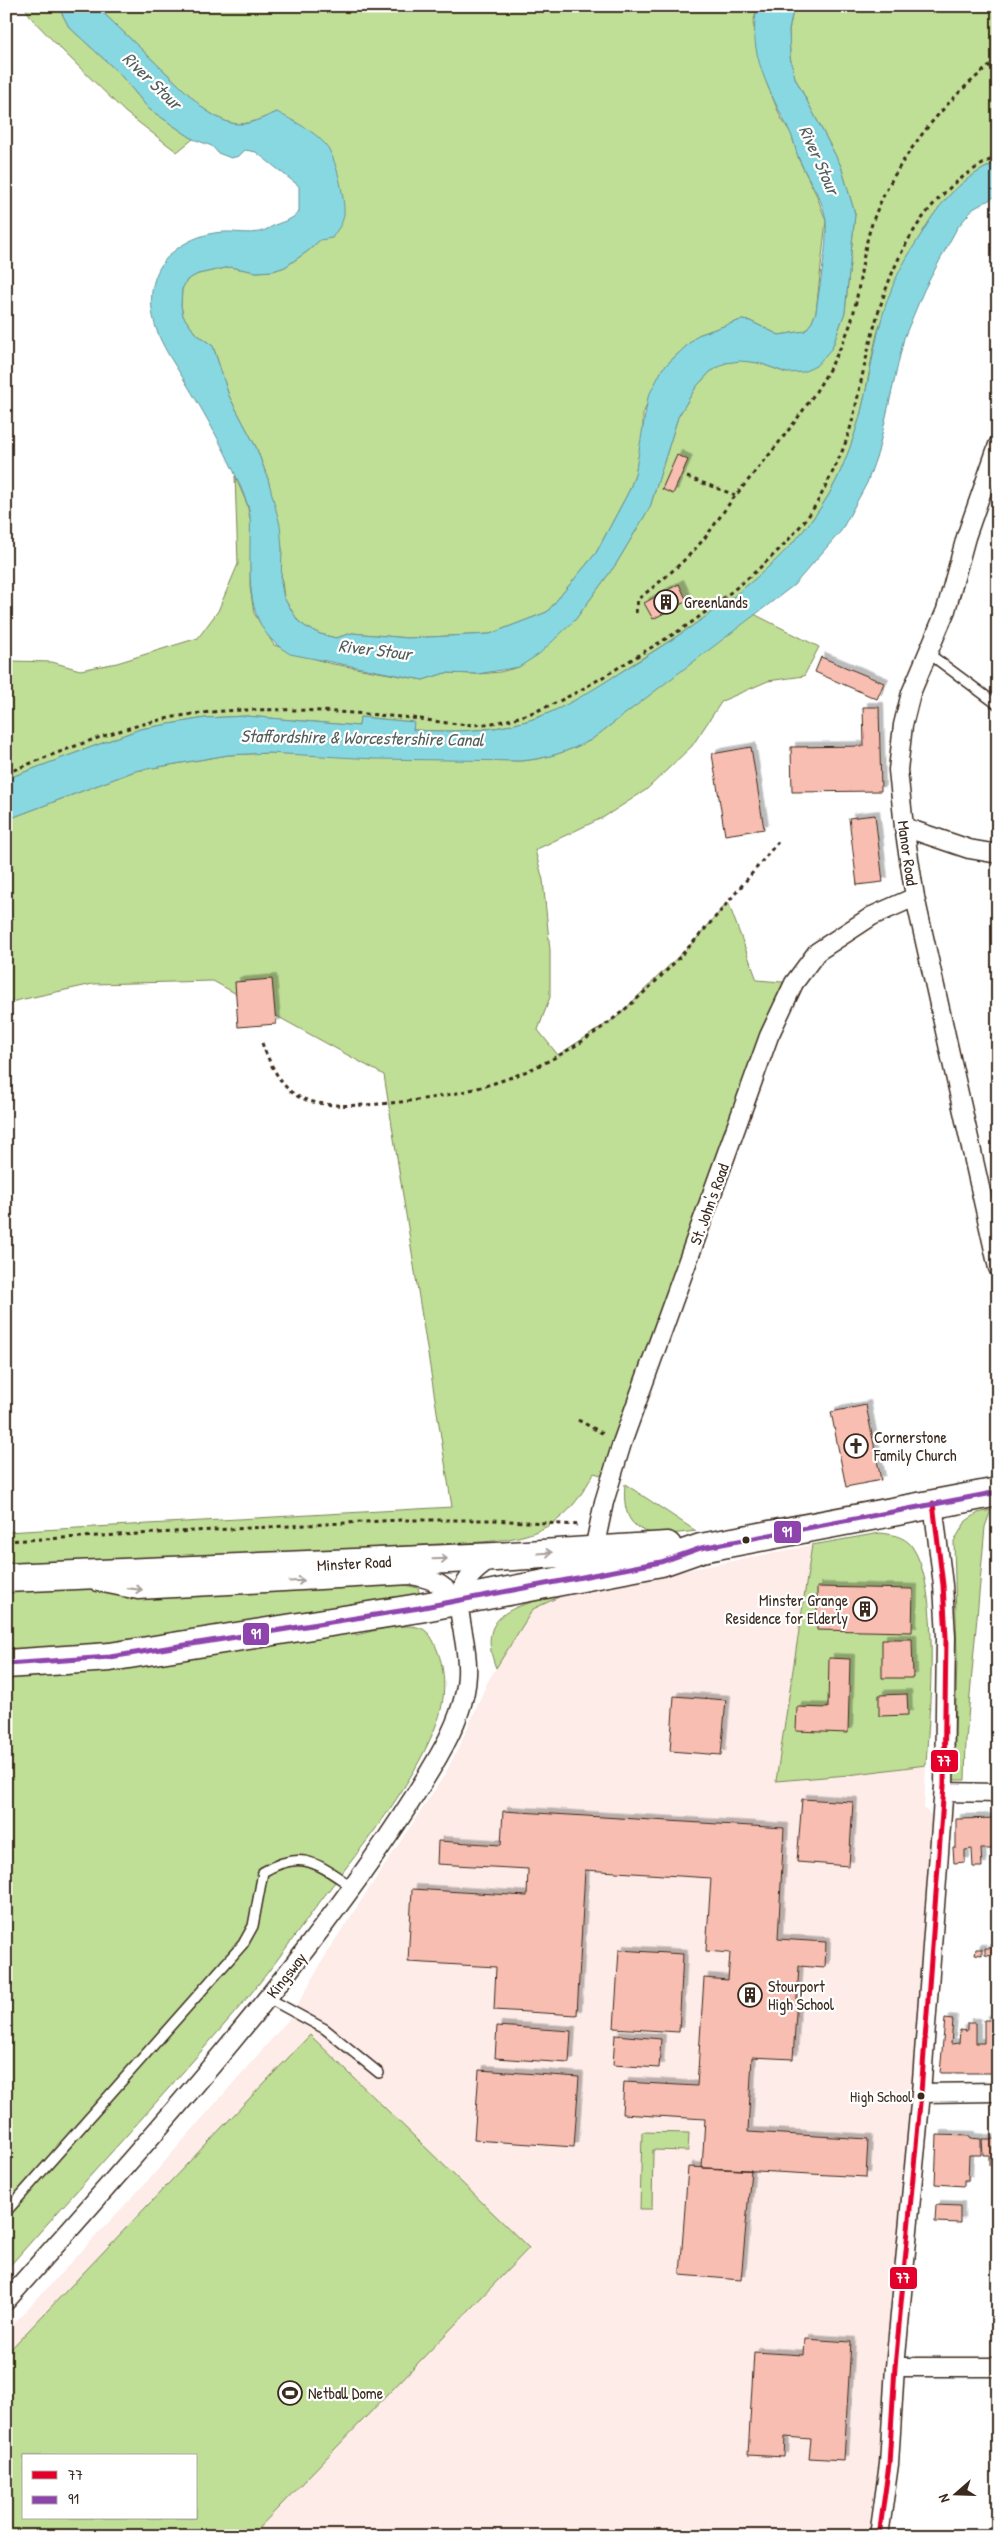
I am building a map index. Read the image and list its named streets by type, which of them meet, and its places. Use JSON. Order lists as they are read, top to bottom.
{
  "streets": {
    "main road": ["Minster Road"],
    "street": ["Manor Road", "St. John's Road", "Kingsway"]
  },
  "crossings": [
    ["Manor Road", "St. John's Road"],
    ["St. John's Road", "Minster Road"],
    ["Minster Road", "Kingsway"]
  ],
  "water": ["River Stour", "Staffordshire & Worcestershire Canal"],
  "places": {
    "building": ["Greenlands", "Minster Grange Residence for Elderly", "Stourport High School"],
    "church": ["Cornerstone Family Church"],
    "other": ["High School"],
    "sports": ["Netball Dome"]
  },
  "lines": ["transit line 91", "transit line 77"],
  "legend": ["77", "91"],
  "north": "left"
}
